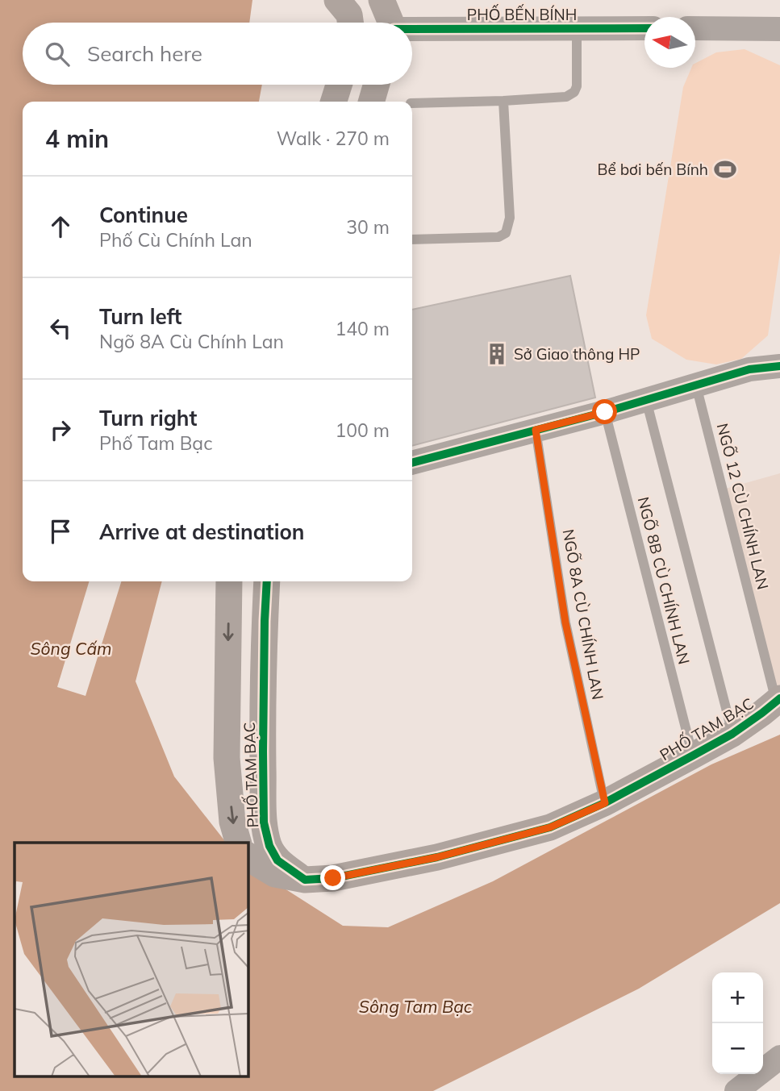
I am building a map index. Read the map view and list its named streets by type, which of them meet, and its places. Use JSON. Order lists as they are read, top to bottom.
{
  "streets": {
    "main road": ["PHỐ TAM BẠC"],
    "street": ["PHỐ BẾN BÍNH"],
    "lane": ["NGÕ 12 CÙ CHÍNH LAN", "NGÕ 8B CÙ CHÍNH LAN", "NGÕ 8A CÙ CHÍNH LAN"]
  },
  "crossings": [
    ["NGÕ 12 CÙ CHÍNH LAN", "PHỐ TAM BẠC"],
    ["NGÕ 8B CÙ CHÍNH LAN", "PHỐ TAM BẠC"],
    ["NGÕ 8A CÙ CHÍNH LAN", "PHỐ TAM BẠC"]
  ],
  "water": ["Sông Cấm", "Sông Tam Bạc"],
  "places": {
    "sports": ["Bể bơi bến Bính"],
    "building": ["Sở Giao thông HP"]
  },
  "north": "left",
  "page": {
    "search": "Search here",
    "heading": ["4 min", "Walk · 270 m"],
    "list": [
      ["Continue", "Phố Cù Chính Lan", "30 m"],
      ["Turn left", "Ngõ 8A Cù Chính Lan", "140 m"],
      ["Turn right", "Phố Tam Bạc", "100 m"],
      "Arrive at destination"
    ],
    "map_buttons": ["+", "−"]
  }
}
